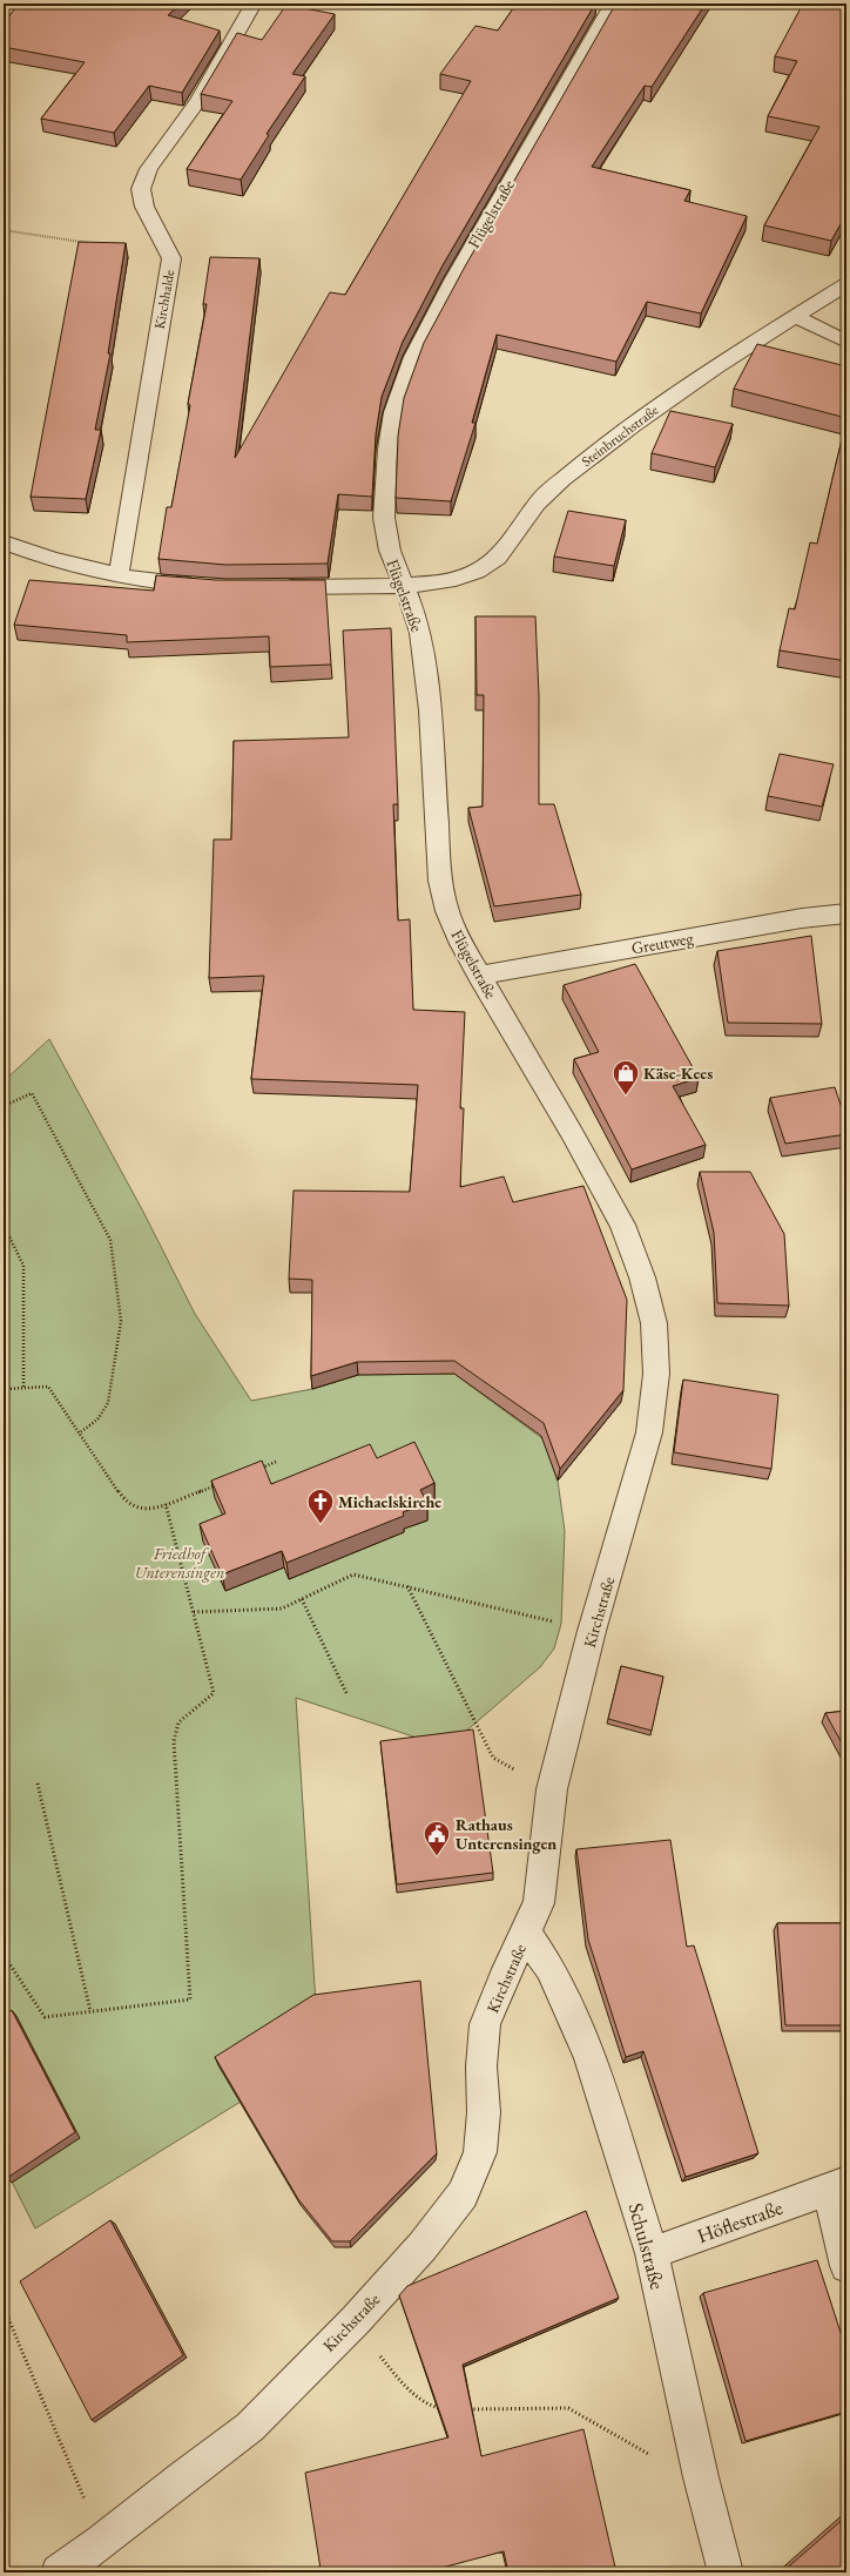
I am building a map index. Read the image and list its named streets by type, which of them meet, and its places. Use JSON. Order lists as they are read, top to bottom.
{
  "streets": {
    "street": [
      "Flügelstraße",
      "Kirchhalde",
      "Steinbruchstraße",
      "Greutweg",
      "Kirchstraße",
      "Höflestraße",
      "Schulstraße"
    ]
  },
  "crossings": [
    ["Flügelstraße", "Steinbruchstraße"],
    ["Flügelstraße", "Greutweg"],
    ["Flügelstraße", "Kirchstraße"],
    ["Kirchstraße", "Schulstraße"],
    ["Höflestraße", "Schulstraße"]
  ],
  "parks": ["Friedhof Unterensingen"],
  "places": {
    "shop": ["Käse-Kees"],
    "church": ["Michaelskirche"],
    "public building": ["Rathaus Unterensingen"]
  }
}
